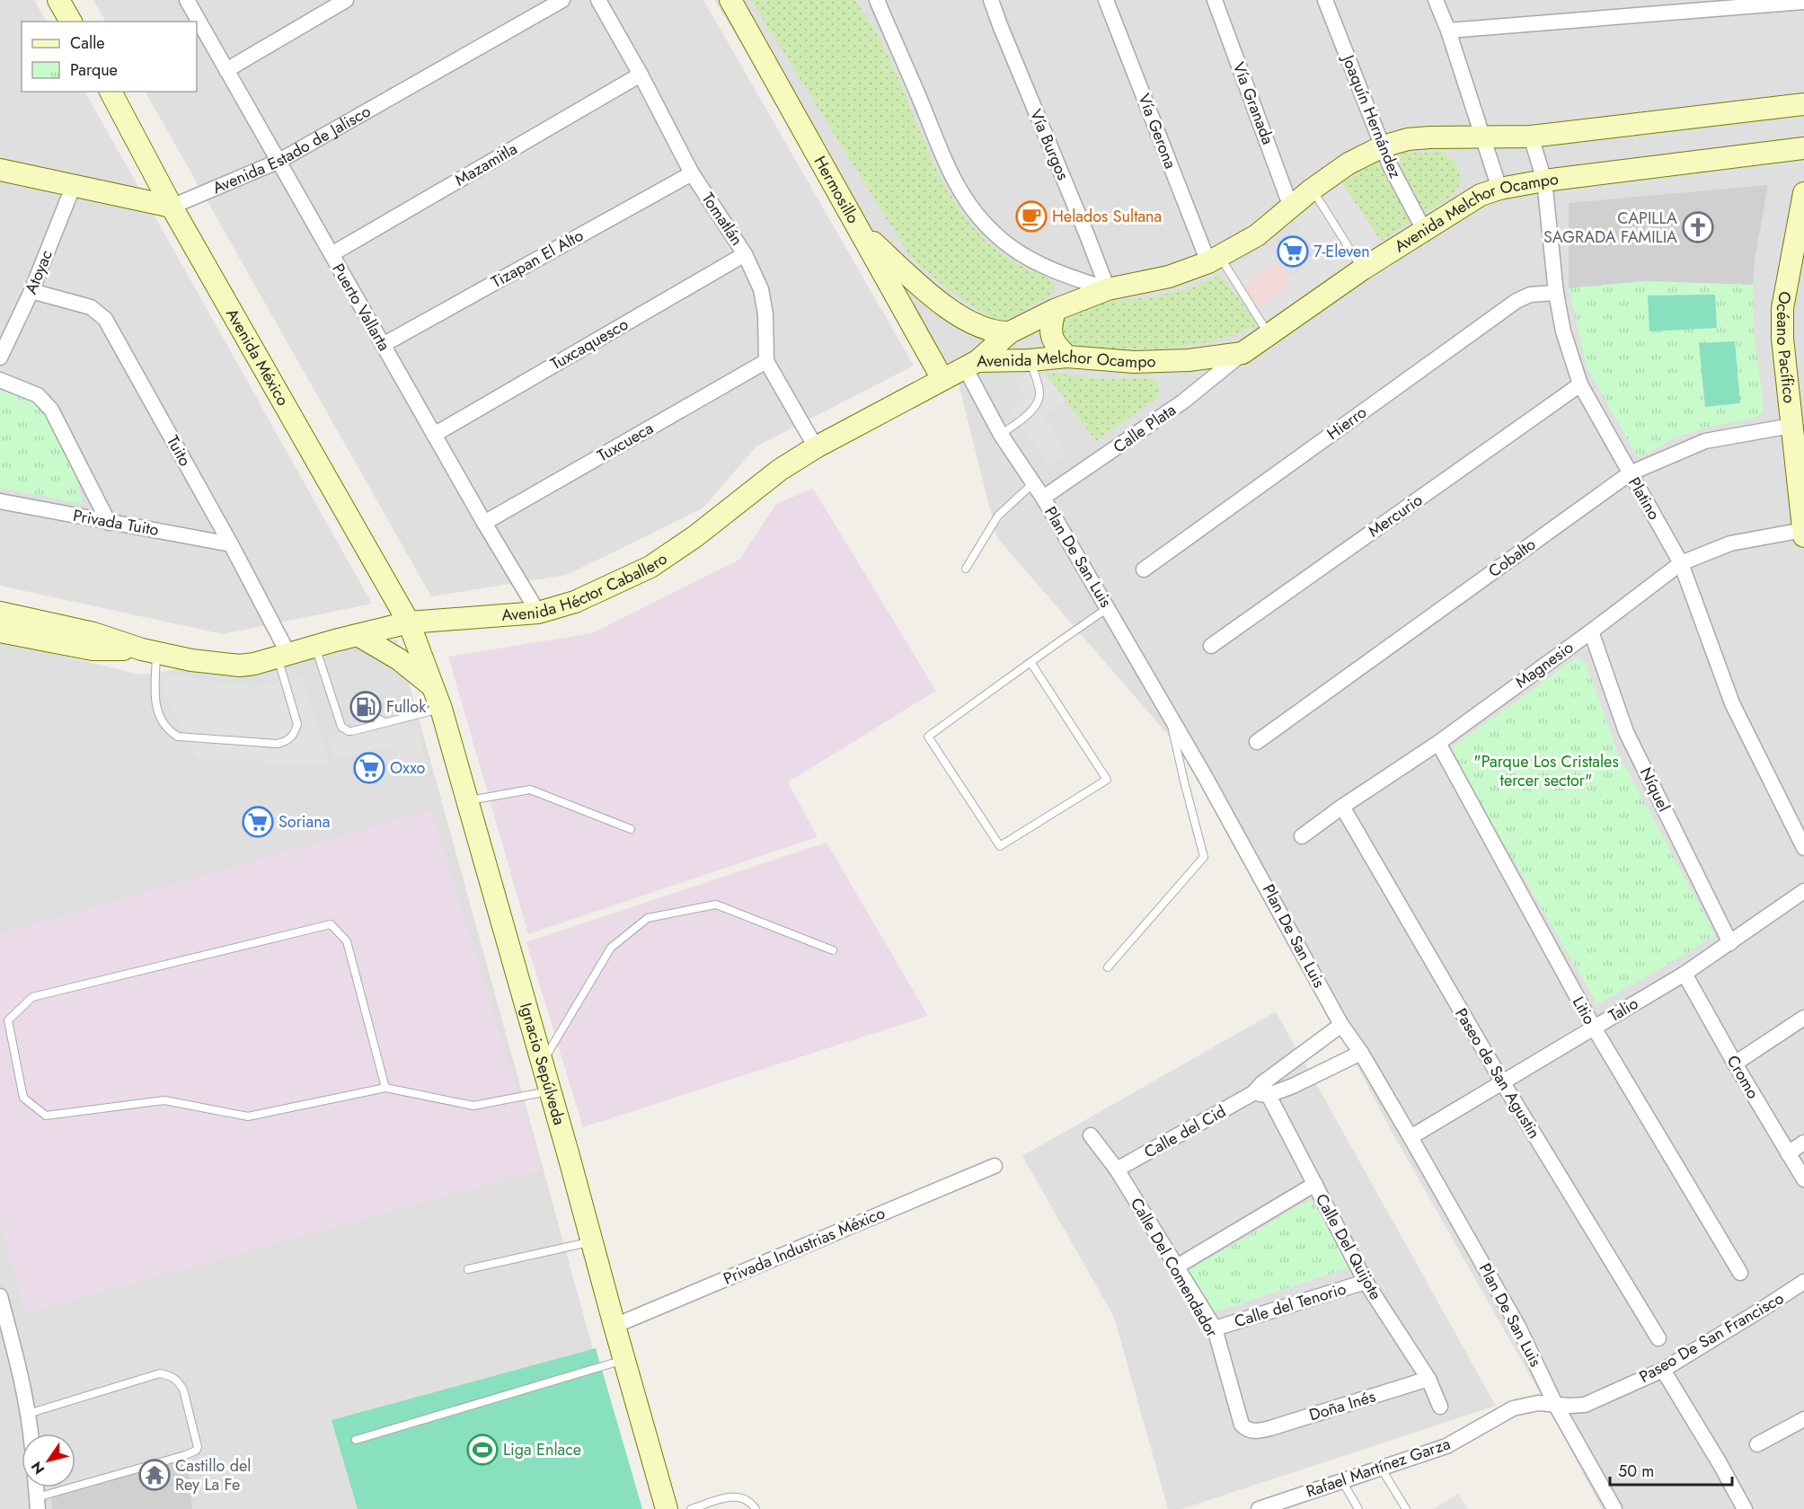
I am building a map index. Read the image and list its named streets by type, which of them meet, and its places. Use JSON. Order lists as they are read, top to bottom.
{
  "streets": {
    "main road": [
      "Hermosillo",
      "Avenida Melchor Ocampo",
      "Océano Pacífico",
      "Avenida México",
      "Avenida Héctor Caballero",
      "Ignacio Sepúlveda"
    ],
    "street": [
      "Vía Granada",
      "Joaquín Hernández",
      "Vía Gerona",
      "Vía Burgos",
      "Avenida Estado de Jalisco",
      "Mazamitla",
      "Tomatlán",
      "Tizapan El Alto",
      "Atoyac",
      "Puerto Vallarta",
      "Tuxcaquesco",
      "Hierro",
      "Calle Plata",
      "Tuxcueca",
      "Tuito",
      "Platino",
      "Mercurio",
      "Privada Tuito",
      "Plan De San Luis",
      "Cobalto",
      "Magnesio",
      "Níquel",
      "Talio",
      "Litio",
      "Paseo de San Agustin",
      "Cromo",
      "Calle del Cid",
      "Privada Industrias México",
      "Calle Del Quijote",
      "Calle Del Comendador",
      "Calle del Tenorio",
      "Paseo De San Francisco",
      "Doña Inés",
      "Rafael Martínez Garza"
    ]
  },
  "crossings": [
    ["Vía Granada", "Avenida Melchor Ocampo"],
    ["Joaquín Hernández", "Avenida Melchor Ocampo"],
    ["Vía Gerona", "Avenida Melchor Ocampo"],
    ["Vía Burgos", "Avenida Melchor Ocampo"],
    ["Avenida Estado de Jalisco", "Puerto Vallarta"],
    ["Avenida Estado de Jalisco", "Avenida México"],
    ["Mazamitla", "Tomatlán"],
    ["Mazamitla", "Puerto Vallarta"],
    ["Hermosillo", "Avenida Héctor Caballero"],
    ["Avenida Melchor Ocampo", "Calle Plata"],
    ["Avenida Melchor Ocampo", "Platino"],
    ["Avenida Melchor Ocampo", "Plan De San Luis"],
    ["Avenida Melchor Ocampo", "Avenida Héctor Caballero"],
    ["Tomatlán", "Tizapan El Alto"],
    ["Tomatlán", "Tuxcaquesco"],
    ["Tomatlán", "Tuxcueca"],
    ["Tomatlán", "Avenida Héctor Caballero"],
    ["Tizapan El Alto", "Puerto Vallarta"],
    ["Atoyac", "Tuito"],
    ["Puerto Vallarta", "Tuxcaquesco"],
    ["Puerto Vallarta", "Tuxcueca"],
    ["Puerto Vallarta", "Avenida Héctor Caballero"],
    ["Océano Pacífico", "Cobalto"],
    ["Océano Pacífico", "Magnesio"],
    ["Avenida México", "Avenida Héctor Caballero"],
    ["Avenida México", "Ignacio Sepúlveda"],
    ["Hierro", "Platino"],
    ["Calle Plata", "Plan De San Luis"],
    ["Tuito", "Privada Tuito"],
    ["Tuito", "Avenida Héctor Caballero"],
    ["Platino", "Mercurio"],
    ["Platino", "Cobalto"],
    ["Platino", "Magnesio"],
    ["Plan De San Luis", "Avenida Héctor Caballero"],
    ["Plan De San Luis", "Talio"],
    ["Plan De San Luis", "Calle del Cid"],
    ["Plan De San Luis", "Paseo De San Francisco"],
    ["Plan De San Luis", "Rafael Martínez Garza"],
    ["Avenida Héctor Caballero", "Ignacio Sepúlveda"],
    ["Magnesio", "Níquel"],
    ["Magnesio", "Litio"],
    ["Magnesio", "Paseo de San Agustin"],
    ["Níquel", "Talio"],
    ["Talio", "Litio"],
    ["Talio", "Paseo de San Agustin"],
    ["Talio", "Cromo"],
    ["Ignacio Sepúlveda", "Privada Industrias México"],
    ["Calle del Cid", "Calle Del Quijote"],
    ["Calle del Cid", "Calle Del Comendador"],
    ["Calle Del Quijote", "Calle del Tenorio"],
    ["Calle Del Quijote", "Doña Inés"],
    ["Calle Del Comendador", "Calle del Tenorio"],
    ["Calle Del Comendador", "Doña Inés"],
    ["Paseo De San Francisco", "Rafael Martínez Garza"]
  ],
  "parks": ["\"Parque Los Cristales tercer sector\""],
  "places": {
    "cafe": ["Helados Sultana"],
    "church": ["CAPILLA SAGRADA FAMILIA"],
    "supermarket": ["7-Eleven", "Oxxo", "Soriana"],
    "fuel station": ["Fullok"],
    "sports": ["Liga Enlace"],
    "temple": ["Castillo del Rey La Fe"]
  },
  "legend": ["Calle", "Parque"],
  "scale_bar": "50 m",
  "north": "bottom left"
}
